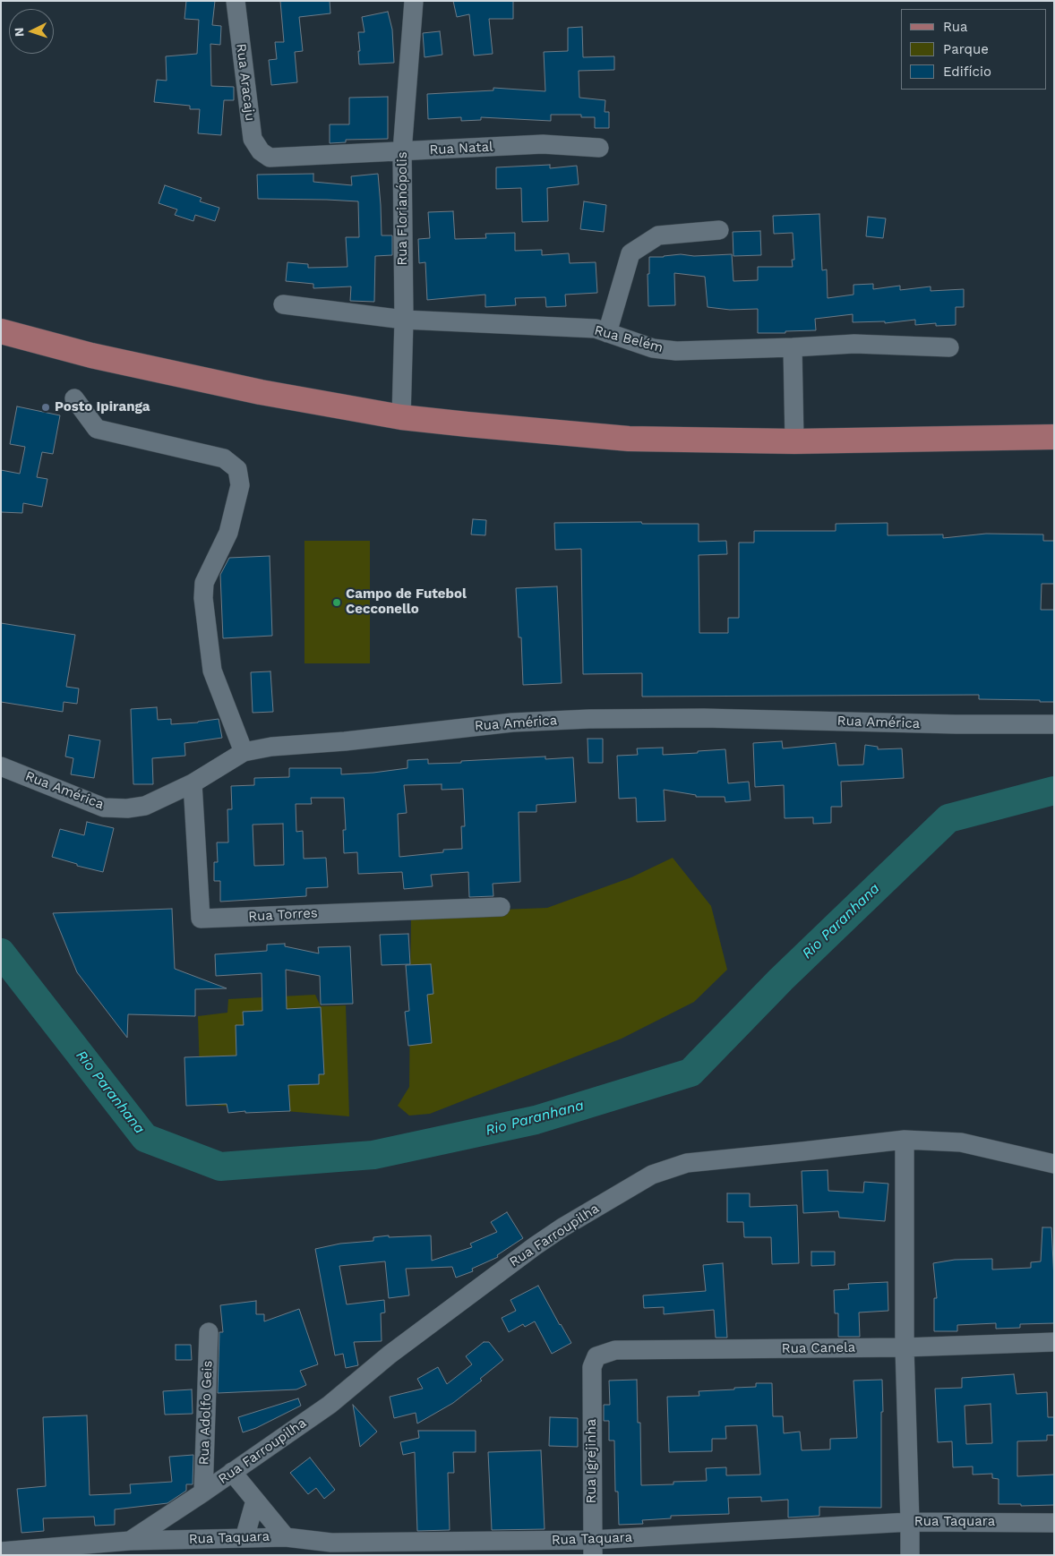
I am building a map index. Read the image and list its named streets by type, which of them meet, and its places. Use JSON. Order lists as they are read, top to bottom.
{
  "streets": {
    "street": [
      "Rua Aracaju",
      "Rua Natal",
      "Rua Florianópolis",
      "Rua Belém",
      "Rua América",
      "Rua Torres",
      "Rua Farroupilha",
      "Rua Canela",
      "Rua Adolfo Geis",
      "Rua Igrejinha",
      "Rua Taquara"
    ]
  },
  "crossings": [
    ["Rua Aracaju", "Rua Natal"],
    ["Rua Natal", "Rua Florianópolis"],
    ["Rua Florianópolis", "Rua Belém"],
    ["Rua América", "Rua Torres"],
    ["Rua Farroupilha", "Rua Adolfo Geis"],
    ["Rua Farroupilha", "Rua Taquara"],
    ["Rua Canela", "Rua Igrejinha"],
    ["Rua Igrejinha", "Rua Taquara"]
  ],
  "water": ["Rio Paranhana"],
  "places": ["Posto Ipiranga", "Campo de Futebol Cecconello"],
  "legend": ["Rua", "Parque", "Edifício"],
  "north": "left"
}
